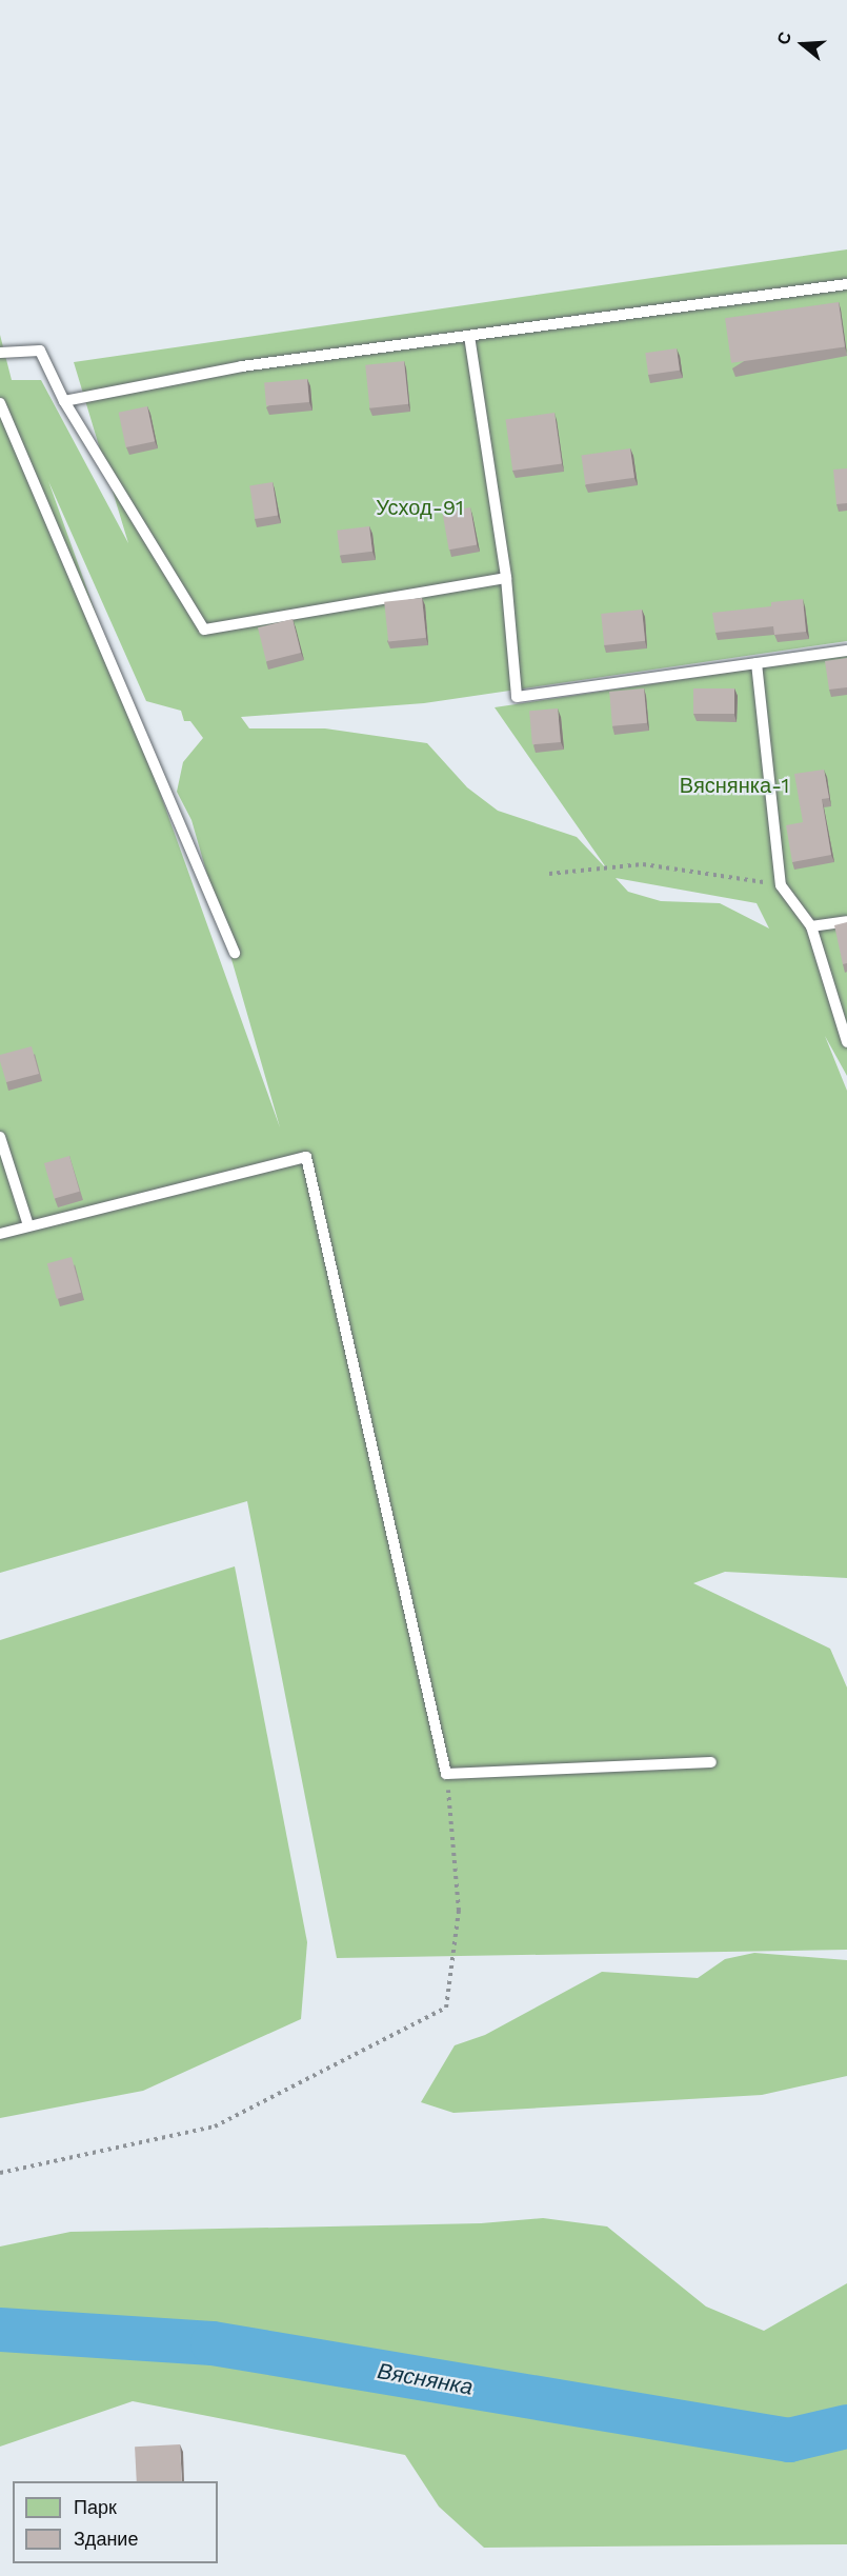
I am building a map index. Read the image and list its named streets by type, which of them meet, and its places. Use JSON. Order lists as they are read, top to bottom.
{
  "water": ["Вяснянка"],
  "parks": ["Усход-91", "Вяснянка-1"],
  "legend": ["Парк", "Здание"],
  "north": "left"
}
